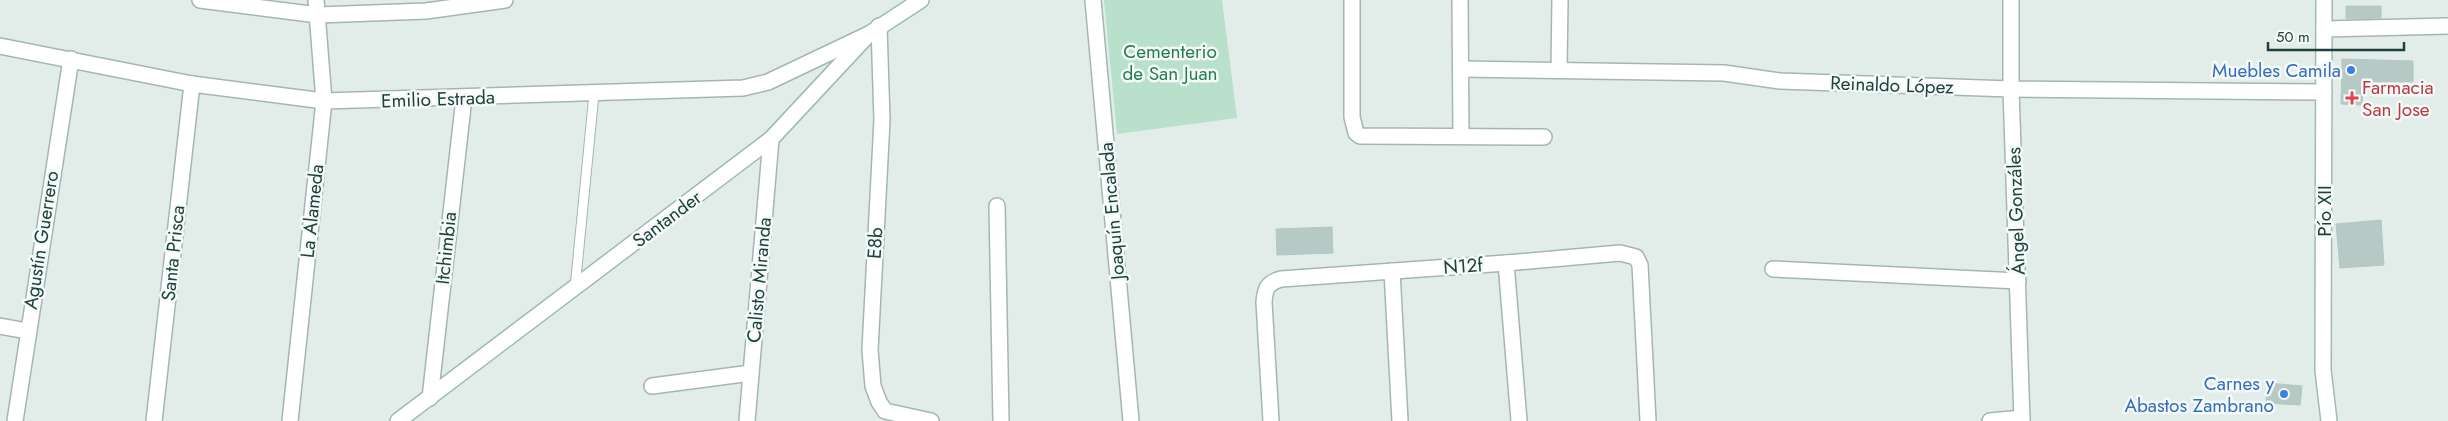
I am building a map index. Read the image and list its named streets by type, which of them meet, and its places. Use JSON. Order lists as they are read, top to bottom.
{
  "streets": {
    "street": [
      "Reinaldo López",
      "Emilio Estrada",
      "La Alameda",
      "Joaquín Encalada",
      "Ángel Gonzáles",
      "Pío XII",
      "Santander",
      "Agustín Guerrero",
      "E8b",
      "Itchimbia",
      "Santa Prisca",
      "N12f",
      "Calisto Miranda"
    ]
  },
  "crossings": [
    ["Reinaldo López", "Ángel Gonzáles"],
    ["Reinaldo López", "Pío XII"],
    ["Emilio Estrada", "La Alameda"],
    ["Emilio Estrada", "Santander"],
    ["Emilio Estrada", "Agustín Guerrero"],
    ["Emilio Estrada", "E8b"],
    ["Emilio Estrada", "Itchimbia"],
    ["Emilio Estrada", "Santa Prisca"],
    ["Santander", "E8b"],
    ["Santander", "Itchimbia"],
    ["Santander", "Calisto Miranda"]
  ],
  "parks": ["Cementerio de San Juan"],
  "places": {
    "other": ["Muebles Camila", "Carnes y Abastos Zambrano"],
    "health": ["Farmacia San Jose"]
  },
  "scale_bar": "50 m"
}
